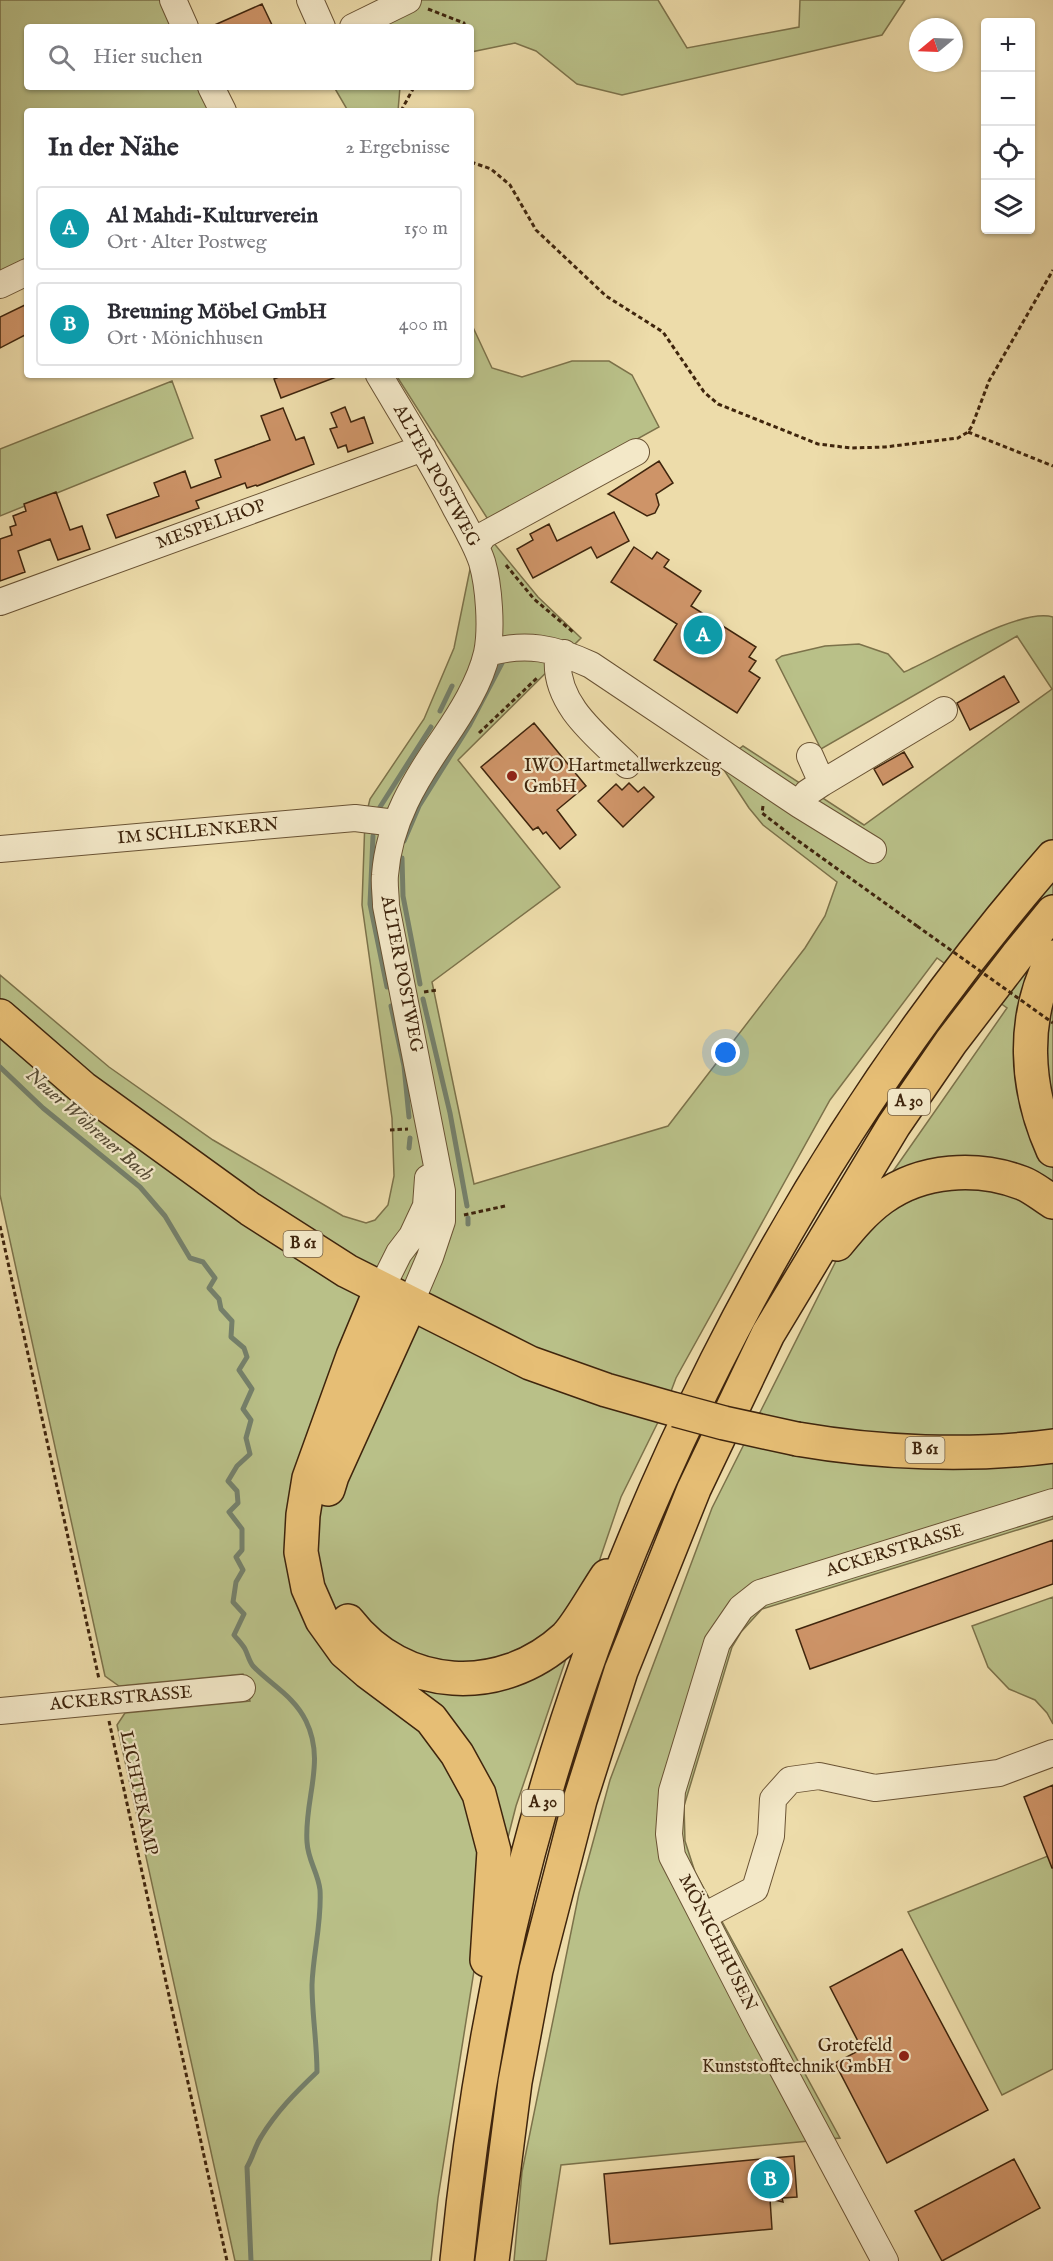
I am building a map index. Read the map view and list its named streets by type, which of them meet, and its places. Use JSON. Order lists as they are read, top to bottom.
{
  "streets": {
    "main road": ["A 30", "B 61"],
    "street": [
      "ALTER POSTWEG",
      "MESPELHOP",
      "IM SCHLENKERN",
      "ACKERSTRASSE",
      "MÖNICHHUSEN"
    ],
    "path": ["LICHTEKAMP"]
  },
  "crossings": [
    ["ALTER POSTWEG", "MESPELHOP"],
    ["ALTER POSTWEG", "IM SCHLENKERN"],
    ["ALTER POSTWEG", "B 61"],
    ["ACKERSTRASSE", "LICHTEKAMP"],
    ["ACKERSTRASSE", "MÖNICHHUSEN"]
  ],
  "water": ["Neuer Wöhrener Bach"],
  "places": ["IWO Hartmetallwerkzeug GmbH", "Grotefeld Kunststofftechnik GmbH"],
  "north": "left",
  "page": {
    "map_buttons": ["+", "−"],
    "search": "Hier suchen",
    "heading": ["In der Nähe", "2 Ergebnisse"],
    "list": [
      {
        "mark": "A",
        "name": "Al Mahdi-Kulturverein",
        "note": "Ort · Alter Postweg",
        "value": "150 m"
      },
      {
        "mark": "B",
        "name": "Breuning Möbel GmbH",
        "note": "Ort · Mönichhusen",
        "value": "400 m"
      }
    ],
    "pins": ["A", "B"]
  }
}
